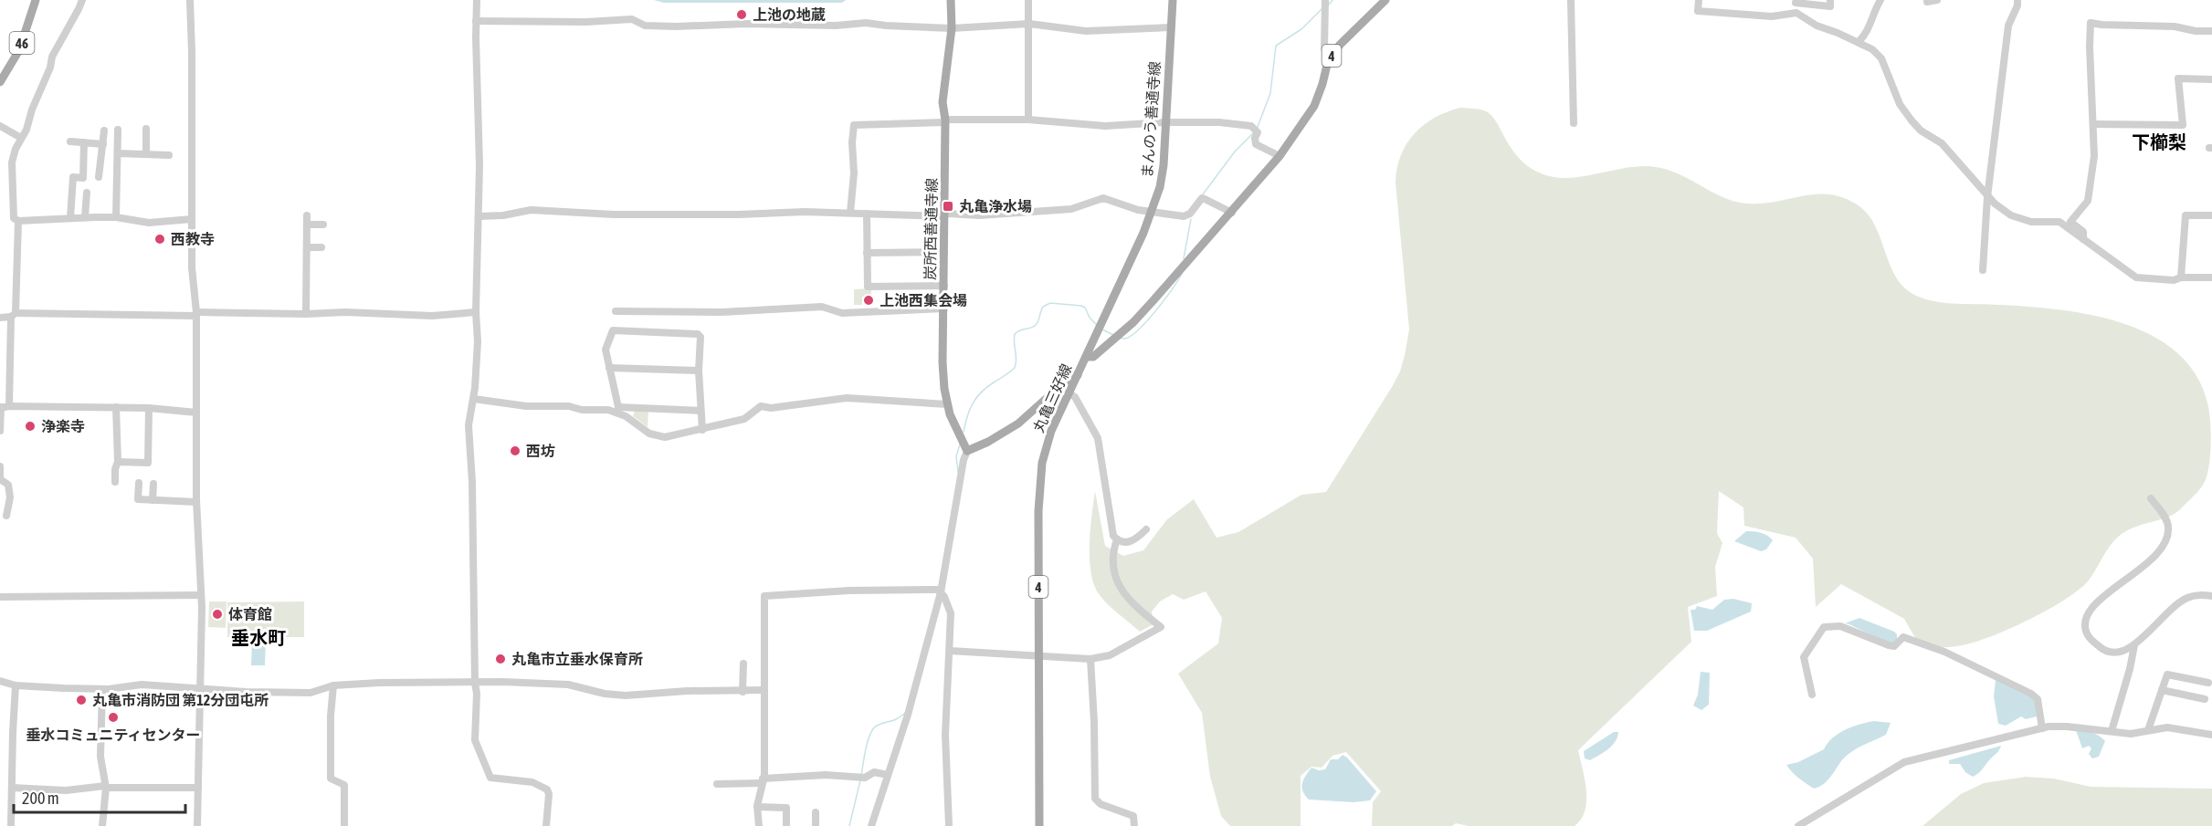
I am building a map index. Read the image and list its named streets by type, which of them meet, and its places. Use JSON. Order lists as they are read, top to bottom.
{
  "streets": {
    "main road": [
      "46",
      "4",
      "まんのう善通寺線",
      "炭所西善通寺線",
      "丸亀三好線"
    ]
  },
  "crossings": [
    ["まんのう善通寺線", "丸亀三好線"]
  ],
  "districts": ["下櫛梨", "垂水町"],
  "places": {
    "other": [
      "上池の地蔵",
      "西教寺",
      "上池西集会場",
      "浄楽寺",
      "西坊",
      "体育館",
      "丸亀市立垂水保育所",
      "丸亀市消防団 第12分団屯所",
      "垂水コミュニティセンター"
    ],
    "transit": ["丸亀浄水場"]
  },
  "scale_bar": "200 m"
}
